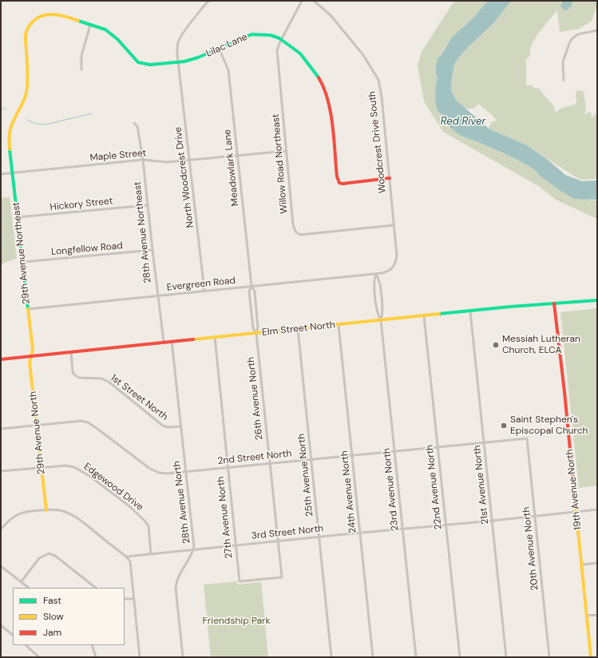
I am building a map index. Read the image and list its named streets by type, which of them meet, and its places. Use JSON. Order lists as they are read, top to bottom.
{
  "streets": {
    "street": [
      "Lilac Lane",
      "Woodcrest Drive South",
      "Maple Street",
      "Willow Road Northeast",
      "Meadowlark Lane",
      "North Woodcrest Drive",
      "Hickory Street",
      "28th Avenue Northeast",
      "Longfellow Road",
      "29th Avenue Northeast",
      "Evergreen Road",
      "Elm Street North",
      "1st Street North",
      "26th Avenue North",
      "29th Avenue North",
      "2nd Street North",
      "25th Avenue North",
      "21st Avenue North",
      "Edgewood Drive",
      "22nd Avenue North",
      "23rd Avenue North",
      "19th Avenue North",
      "24th Avenue North",
      "28th Avenue North",
      "27th Avenue North",
      "3rd Street North",
      "20th Avenue North"
    ]
  },
  "crossings": [
    ["Lilac Lane", "Woodcrest Drive South"],
    ["Lilac Lane", "Willow Road Northeast"],
    ["Lilac Lane", "Meadowlark Lane"],
    ["Lilac Lane", "North Woodcrest Drive"],
    ["Lilac Lane", "29th Avenue Northeast"],
    ["Woodcrest Drive South", "Willow Road Northeast"],
    ["Woodcrest Drive South", "Evergreen Road"],
    ["Maple Street", "Willow Road Northeast"],
    ["Maple Street", "Meadowlark Lane"],
    ["Maple Street", "North Woodcrest Drive"],
    ["Maple Street", "28th Avenue Northeast"],
    ["Maple Street", "29th Avenue Northeast"],
    ["Meadowlark Lane", "Evergreen Road"],
    ["Meadowlark Lane", "Elm Street North"],
    ["Meadowlark Lane", "26th Avenue North"],
    ["North Woodcrest Drive", "Evergreen Road"],
    ["Hickory Street", "28th Avenue Northeast"],
    ["Hickory Street", "29th Avenue Northeast"],
    ["28th Avenue Northeast", "Longfellow Road"],
    ["28th Avenue Northeast", "Evergreen Road"],
    ["28th Avenue Northeast", "Elm Street North"],
    ["Longfellow Road", "29th Avenue Northeast"],
    ["29th Avenue Northeast", "Evergreen Road"],
    ["29th Avenue Northeast", "Elm Street North"],
    ["29th Avenue Northeast", "29th Avenue North"],
    ["Elm Street North", "1st Street North"],
    ["Elm Street North", "26th Avenue North"],
    ["Elm Street North", "29th Avenue North"],
    ["Elm Street North", "25th Avenue North"],
    ["Elm Street North", "21st Avenue North"],
    ["Elm Street North", "22nd Avenue North"],
    ["Elm Street North", "23rd Avenue North"],
    ["Elm Street North", "19th Avenue North"],
    ["Elm Street North", "24th Avenue North"],
    ["Elm Street North", "28th Avenue North"],
    ["Elm Street North", "27th Avenue North"],
    ["1st Street North", "28th Avenue North"],
    ["26th Avenue North", "2nd Street North"],
    ["26th Avenue North", "27th Avenue North"],
    ["26th Avenue North", "3rd Street North"],
    ["29th Avenue North", "2nd Street North"],
    ["29th Avenue North", "Edgewood Drive"],
    ["2nd Street North", "25th Avenue North"],
    ["2nd Street North", "21st Avenue North"],
    ["2nd Street North", "22nd Avenue North"],
    ["2nd Street North", "23rd Avenue North"],
    ["2nd Street North", "24th Avenue North"],
    ["2nd Street North", "28th Avenue North"],
    ["2nd Street North", "27th Avenue North"],
    ["2nd Street North", "20th Avenue North"],
    ["25th Avenue North", "3rd Street North"],
    ["21st Avenue North", "3rd Street North"],
    ["Edgewood Drive", "3rd Street North"],
    ["22nd Avenue North", "3rd Street North"],
    ["23rd Avenue North", "3rd Street North"],
    ["19th Avenue North", "3rd Street North"],
    ["24th Avenue North", "3rd Street North"],
    ["28th Avenue North", "3rd Street North"],
    ["27th Avenue North", "3rd Street North"],
    ["3rd Street North", "20th Avenue North"]
  ],
  "water": ["Red River"],
  "parks": ["Friendship Park"],
  "places": ["Messiah Lutheran Church, ELCA", "Saint Stephen's Episcopal Church"],
  "legend": ["Fast", "Slow", "Jam"]
}
